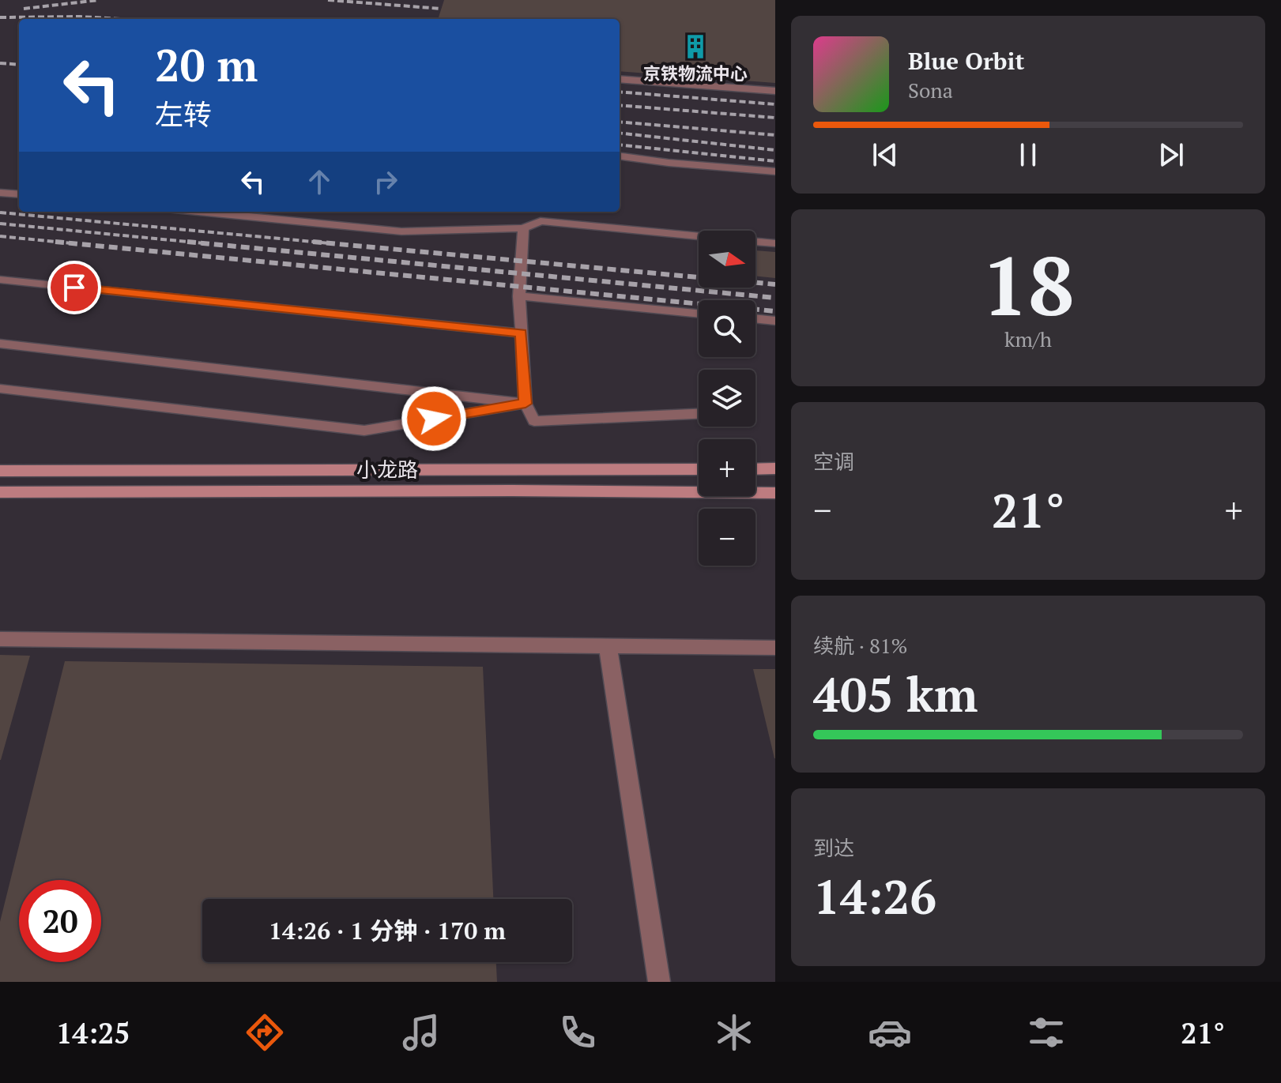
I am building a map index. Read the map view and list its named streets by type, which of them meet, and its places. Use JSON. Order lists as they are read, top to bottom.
{
  "streets": {
    "street": ["小龙路"]
  },
  "places": {
    "building": ["京铁物流中心"]
  },
  "north": "right",
  "page": {
    "turn": ["20 m", "左转"],
    "song": ["Blue Orbit", "Sona"],
    "tile": [
      ["18", "km/h"],
      "空调",
      ["续航 · 81%", "405 km"],
      ["到达", "14:26"]
    ],
    "map_buttons": ["+", "−"],
    "heat": ["−", "21°", "+"],
    "limit": "20",
    "trip": "14:26 · 1 分钟 · 170 m",
    "tabs": ["14:25", "21°"]
  }
}
